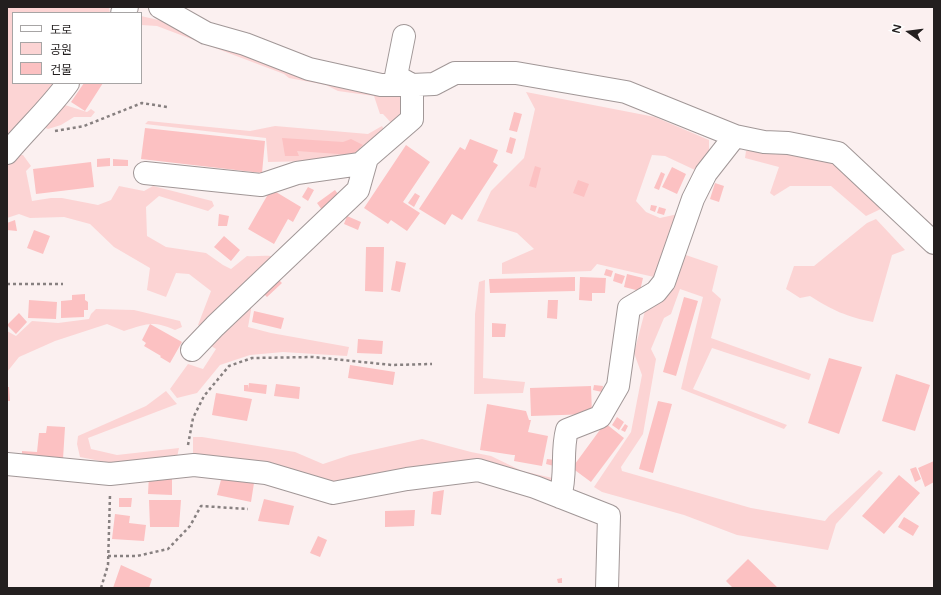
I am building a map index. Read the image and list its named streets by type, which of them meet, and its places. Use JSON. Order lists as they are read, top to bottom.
{
  "legend": ["도로", "공원", "건물"],
  "north": "left"
}
